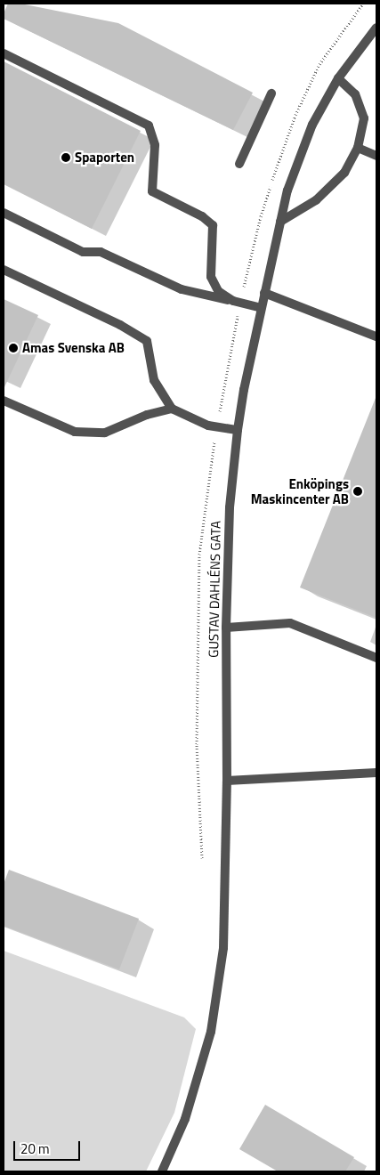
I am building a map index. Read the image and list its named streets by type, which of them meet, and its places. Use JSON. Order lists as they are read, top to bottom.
{
  "streets": {
    "street": ["GUSTAV DAHLÉNS GATA"]
  },
  "places": ["Spaporten", "Amas Svenska AB", "Enköpings Maskincenter AB"],
  "scale_bar": "20 m"
}
